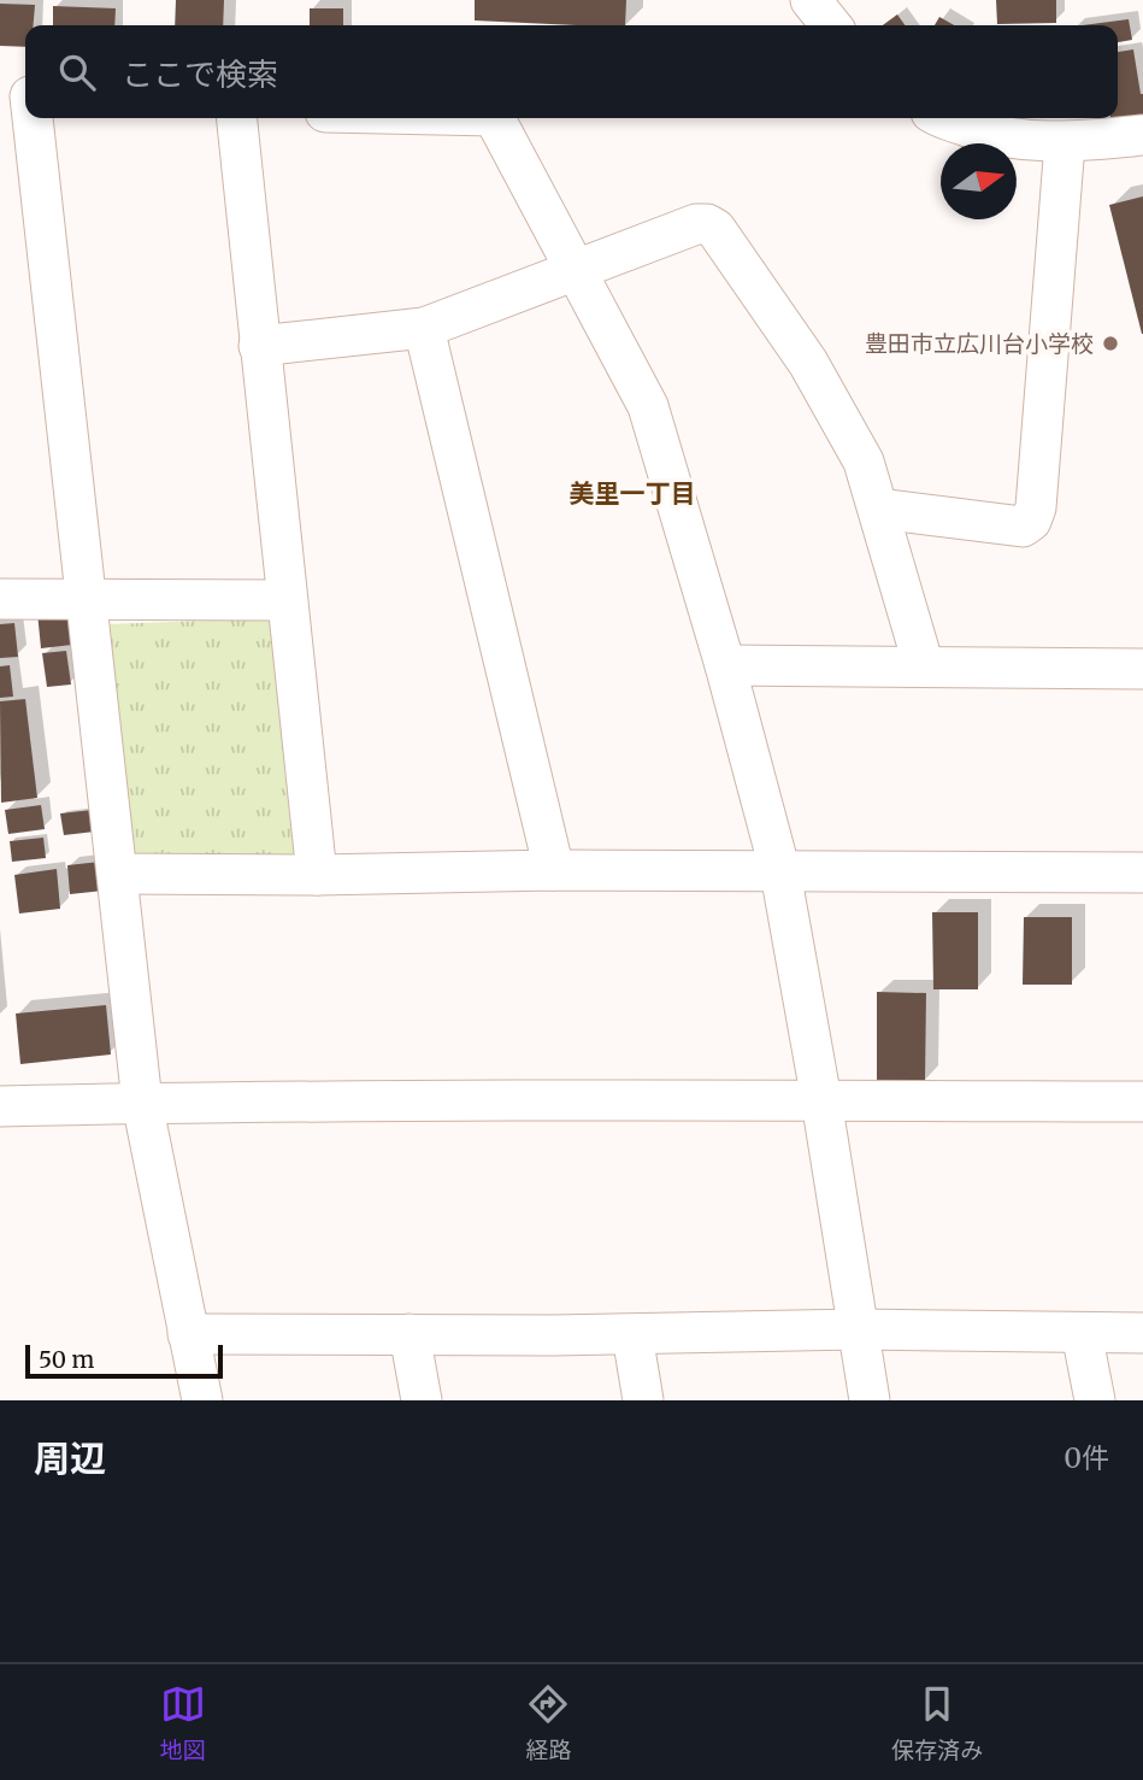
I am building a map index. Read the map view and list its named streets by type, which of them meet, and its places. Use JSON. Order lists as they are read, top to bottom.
{
  "districts": ["美里一丁目"],
  "places": ["豊田市立広川台小学校"],
  "scale_bar": "50 m",
  "north": "right",
  "page": {
    "search": "ここで検索",
    "scale": "50 m",
    "heading": ["周辺", "0件"],
    "nav": ["地図", "経路", "保存済み"]
  }
}
